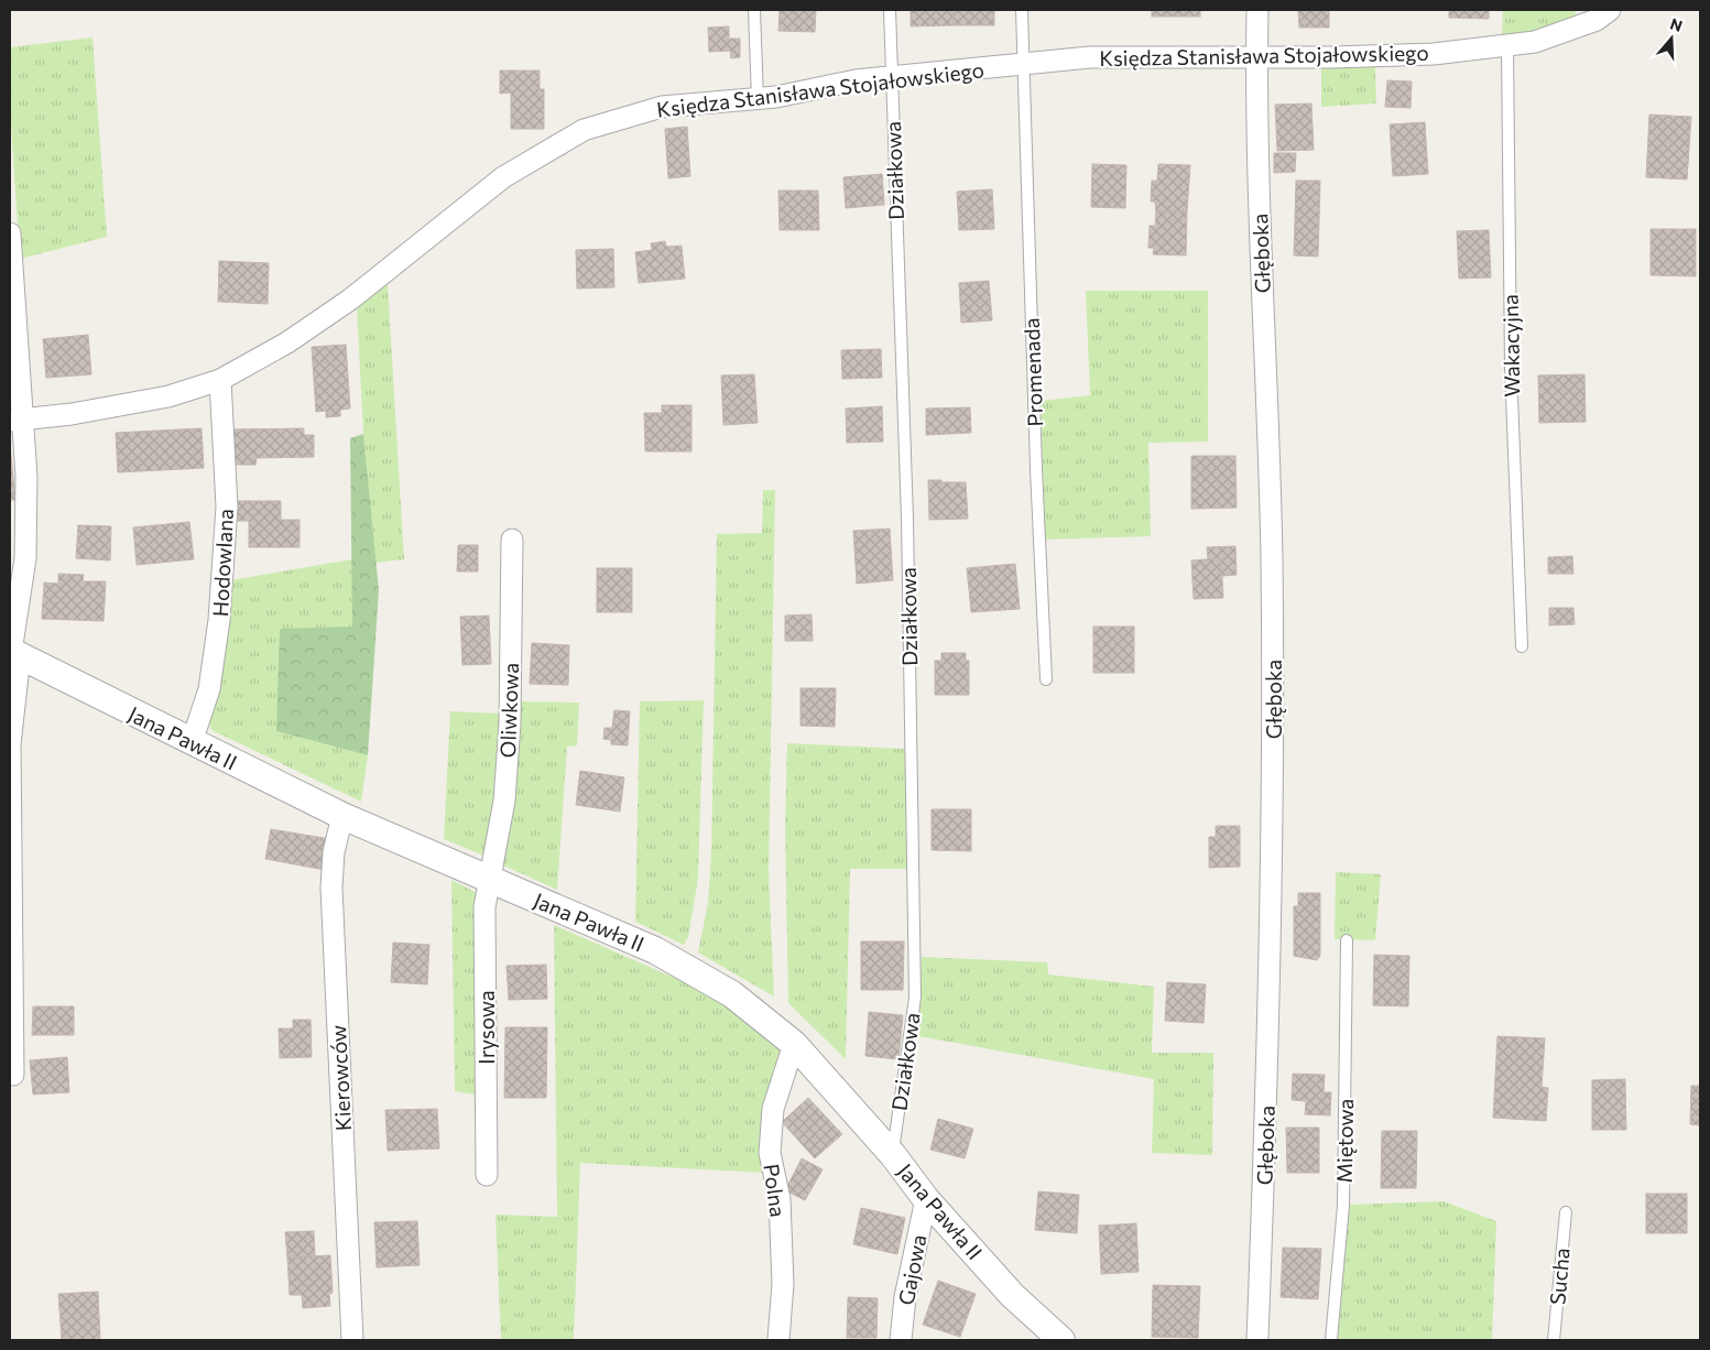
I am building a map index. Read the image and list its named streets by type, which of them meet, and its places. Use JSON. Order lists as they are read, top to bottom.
{
  "streets": {
    "street": [
      "Księdza Stanisława Stojałowskiego",
      "Głęboka",
      "Hodowlana",
      "Oliwkowa",
      "Jana Pawła II",
      "Irysowa",
      "Kierowców",
      "Polna",
      "Gajowa"
    ],
    "lane": [
      "Działkowa",
      "Wakacyjna",
      "Promenada",
      "Miętowa",
      "Sucha"
    ]
  },
  "crossings": [
    ["Księdza Stanisława Stojałowskiego", "Działkowa"],
    ["Księdza Stanisława Stojałowskiego", "Głęboka"],
    ["Księdza Stanisława Stojałowskiego", "Wakacyjna"],
    ["Księdza Stanisława Stojałowskiego", "Promenada"],
    ["Księdza Stanisława Stojałowskiego", "Hodowlana"],
    ["Działkowa", "Jana Pawła II"],
    ["Hodowlana", "Jana Pawła II"],
    ["Oliwkowa", "Jana Pawła II"],
    ["Oliwkowa", "Irysowa"],
    ["Jana Pawła II", "Irysowa"],
    ["Jana Pawła II", "Kierowców"],
    ["Jana Pawła II", "Polna"],
    ["Jana Pawła II", "Gajowa"]
  ],
  "north": "top"
}
